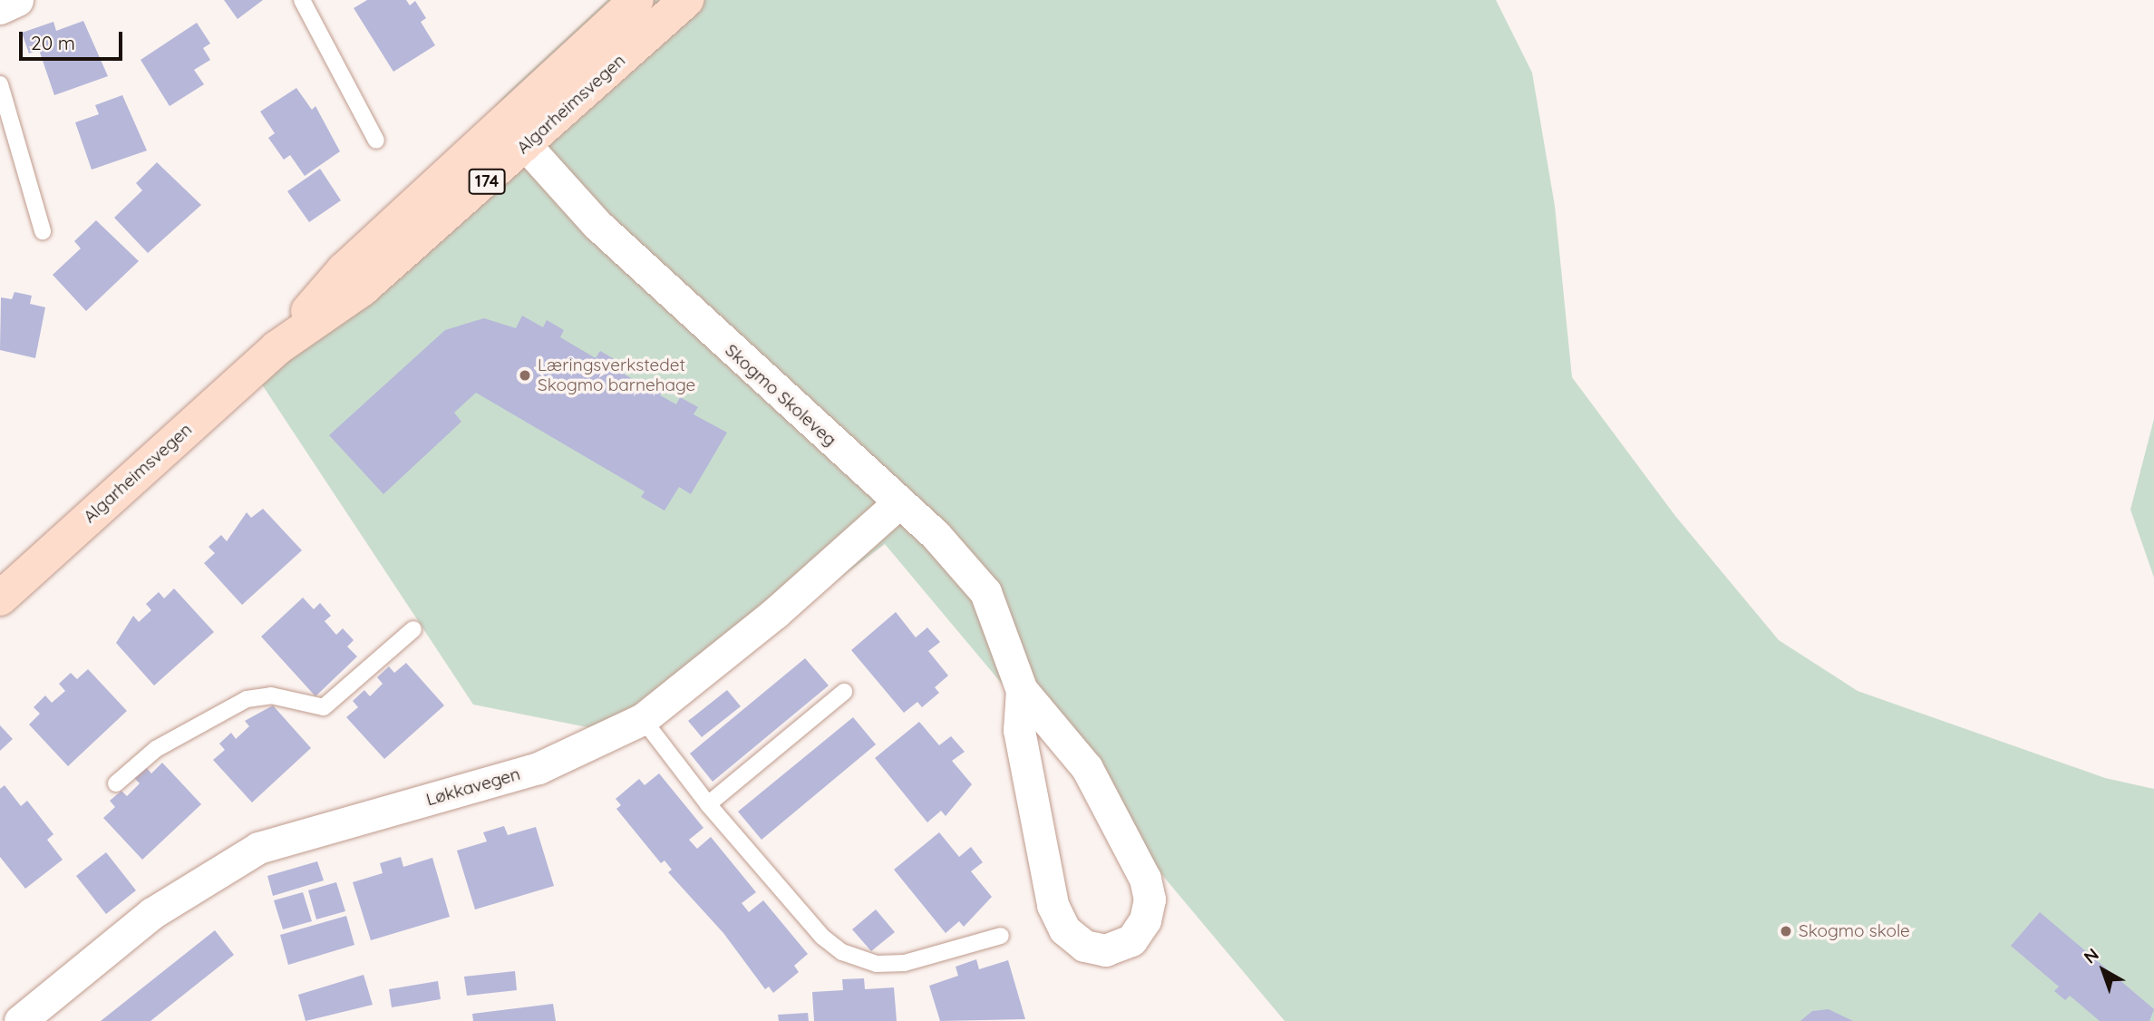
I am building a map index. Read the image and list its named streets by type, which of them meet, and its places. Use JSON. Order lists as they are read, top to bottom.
{
  "streets": {
    "main road": ["Algarheimsvegen", "174"],
    "street": ["Skogmo Skoleveg", "Løkkavegen"]
  },
  "crossings": [
    ["Algarheimsvegen", "Skogmo Skoleveg"],
    ["Skogmo Skoleveg", "Løkkavegen"]
  ],
  "places": ["Læringsverkstedet Skogmo barnehage", "Skogmo skole"],
  "scale_bar": "20 m",
  "north": "top left"
}
